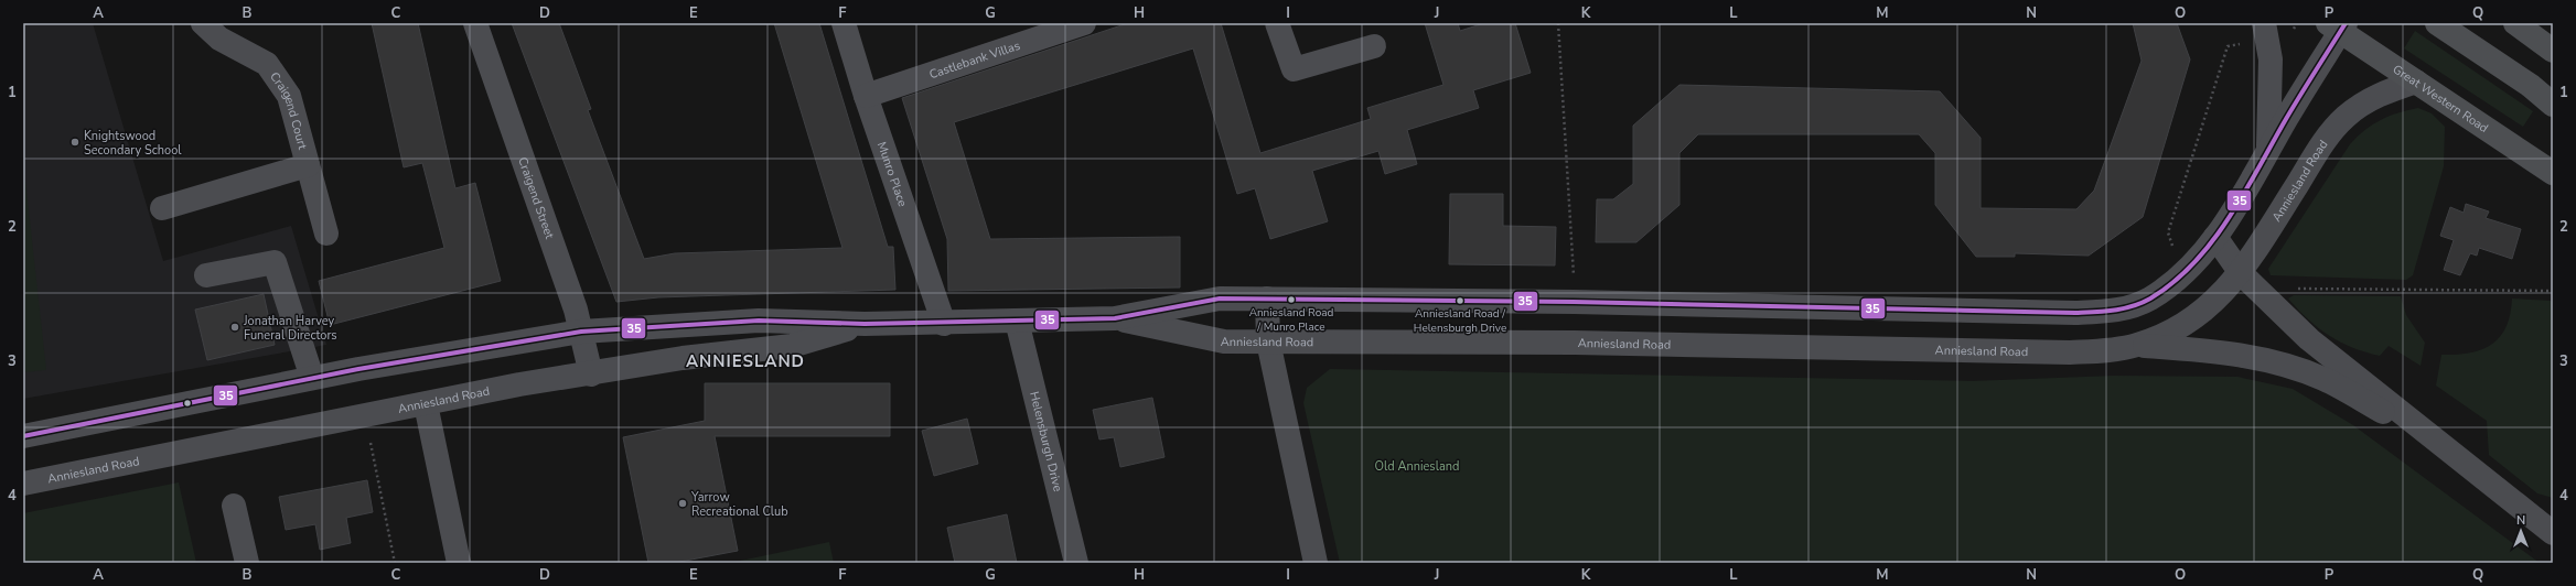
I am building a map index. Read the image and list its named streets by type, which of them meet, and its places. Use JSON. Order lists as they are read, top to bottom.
{
  "streets": {
    "main road": ["Great Western Road"],
    "street": [
      "Castlebank Villas",
      "Craigend Court",
      "Munro Place",
      "Anniesland Road",
      "Craigend Street",
      "Helensburgh Drive"
    ]
  },
  "crossings": [
    ["Castlebank Villas", "Munro Place"],
    ["Great Western Road", "Anniesland Road"],
    ["Munro Place", "Anniesland Road"],
    ["Anniesland Road", "Craigend Street"],
    ["Anniesland Road", "Helensburgh Drive"]
  ],
  "districts": ["ANNIESLAND"],
  "parks": ["Old Anniesland"],
  "places": [
    "Knightswood Secondary School",
    "Anniesland Road / Munro Place",
    "Anniesland Road / Helensburgh Drive",
    "Jonathan Harvey Funeral Directors",
    "Yarrow Recreational Club"
  ],
  "lines": ["transit line 35"],
  "north": "top",
  "grid": {
    "columns": [
      "A",
      "B",
      "C",
      "D",
      "E",
      "F",
      "G",
      "H",
      "I",
      "J",
      "K",
      "L",
      "M",
      "N",
      "O",
      "P",
      "Q"
    ],
    "rows": [
      "1",
      "2",
      "3",
      "4"
    ]
  }
}
